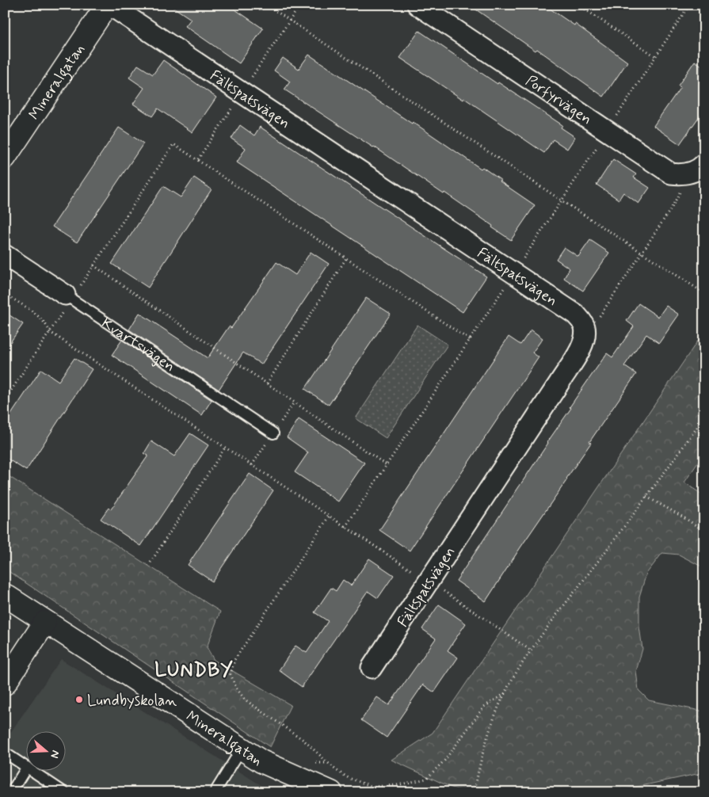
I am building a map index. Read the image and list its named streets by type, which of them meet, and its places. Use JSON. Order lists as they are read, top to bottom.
{
  "streets": {
    "street": [
      "Mineralgatan",
      "Fältspatsvägen",
      "Porfyrvägen",
      "Kvartsvägen"
    ]
  },
  "crossings": [
    ["Mineralgatan", "Fältspatsvägen"]
  ],
  "districts": ["LUNDBY"],
  "places": ["Lundbyskolan"],
  "north": "right"
}
